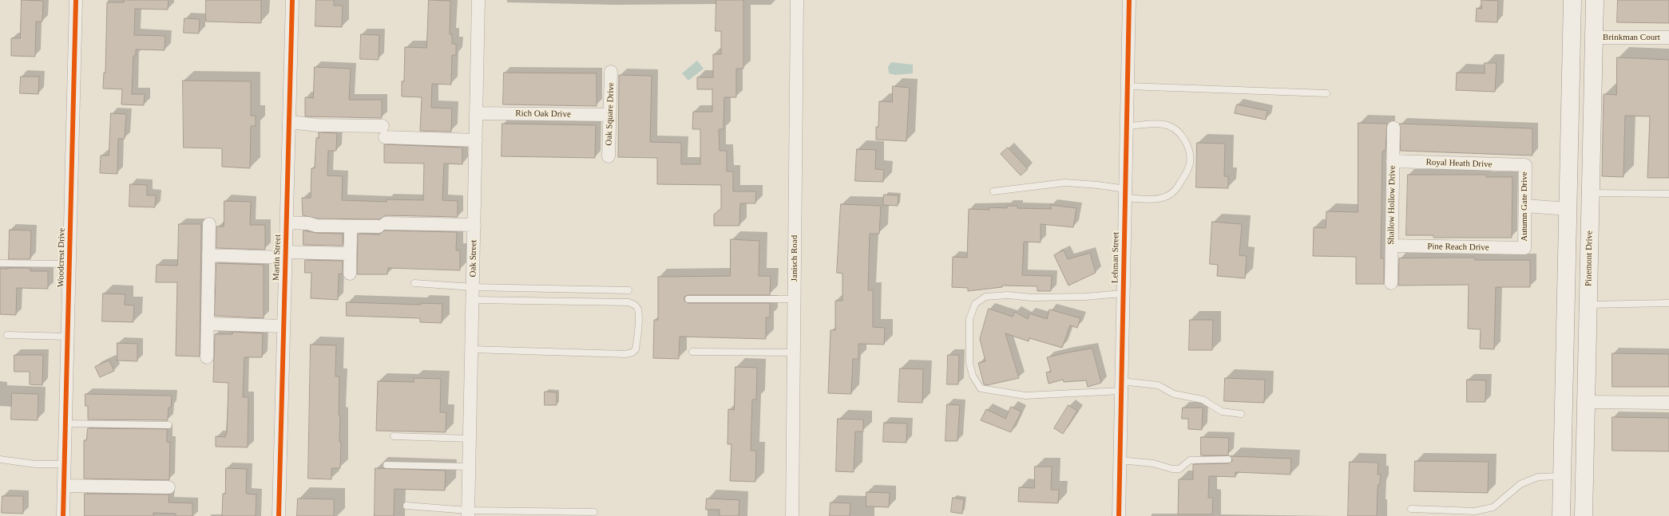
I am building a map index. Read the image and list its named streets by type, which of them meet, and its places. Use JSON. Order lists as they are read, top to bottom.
{
  "streets": {
    "main road": ["Pinemont Drive"],
    "street": [
      "Brinkman Court",
      "Rich Oak Drive",
      "Oak Square Drive",
      "Royal Heath Drive",
      "Shallow Hollow Drive",
      "Autumn Gate Drive",
      "Pine Reach Drive",
      "Woodcrest Drive",
      "Martin Street",
      "Lehman Street",
      "Oak Street",
      "Janisch Road"
    ]
  },
  "crossings": [
    ["Brinkman Court", "Pinemont Drive"],
    ["Rich Oak Drive", "Oak Square Drive"],
    ["Rich Oak Drive", "Oak Street"],
    ["Royal Heath Drive", "Shallow Hollow Drive"],
    ["Royal Heath Drive", "Autumn Gate Drive"],
    ["Shallow Hollow Drive", "Pine Reach Drive"],
    ["Autumn Gate Drive", "Pine Reach Drive"]
  ]
}
